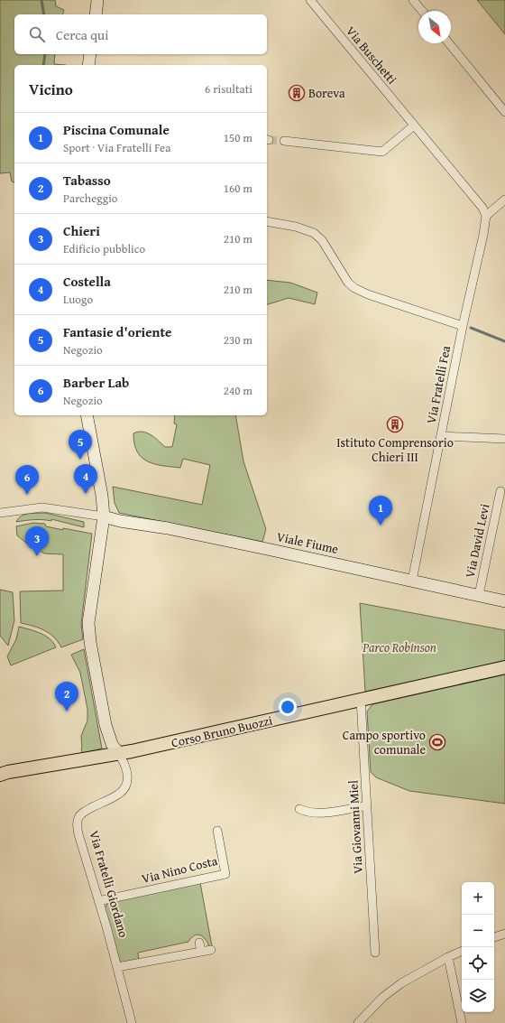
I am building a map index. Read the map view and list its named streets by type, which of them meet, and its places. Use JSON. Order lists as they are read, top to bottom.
{
  "streets": {
    "main road": ["Corso Bruno Buozzi"],
    "street": [
      "Via Buschetti",
      "Via Fratelli Fea",
      "Via David Levi",
      "Viale Fiume",
      "Via Giovanni Miel",
      "Via Nino Costa",
      "Via Fratelli Giordano"
    ]
  },
  "crossings": [
    ["Via Buschetti", "Via Fratelli Fea"],
    ["Via Fratelli Fea", "Viale Fiume"],
    ["Via David Levi", "Viale Fiume"],
    ["Viale Fiume", "Via Fratelli Giordano"],
    ["Corso Bruno Buozzi", "Via Giovanni Miel"],
    ["Corso Bruno Buozzi", "Via Fratelli Giordano"],
    ["Via Nino Costa", "Via Fratelli Giordano"]
  ],
  "parks": ["Parco Robinson"],
  "places": {
    "building": ["Boreva", "Istituto Comprensorio Chieri III"],
    "sports": ["Campo sportivo comunale"]
  },
  "north": "bottom right",
  "page": {
    "search": "Cerca qui",
    "heading": ["Vicino", "6 risultati"],
    "list": [
      {
        "mark": "1",
        "name": "Piscina Comunale",
        "note": "Sport · Via Fratelli Fea",
        "value": "150 m"
      },
      {
        "mark": "2",
        "name": "Tabasso",
        "note": "Parcheggio",
        "value": "160 m"
      },
      {
        "mark": "3",
        "name": "Chieri",
        "note": "Edificio pubblico",
        "value": "210 m"
      },
      {
        "mark": "4",
        "name": "Costella",
        "note": "Luogo",
        "value": "210 m"
      },
      {
        "mark": "5",
        "name": "Fantasie d'oriente",
        "note": "Negozio",
        "value": "230 m"
      },
      {
        "mark": "6",
        "name": "Barber Lab",
        "note": "Negozio",
        "value": "240 m"
      }
    ],
    "pins": [
      "5",
      "4",
      "6",
      "1",
      "3",
      "2"
    ],
    "map_buttons": ["+", "−"]
  }
}
